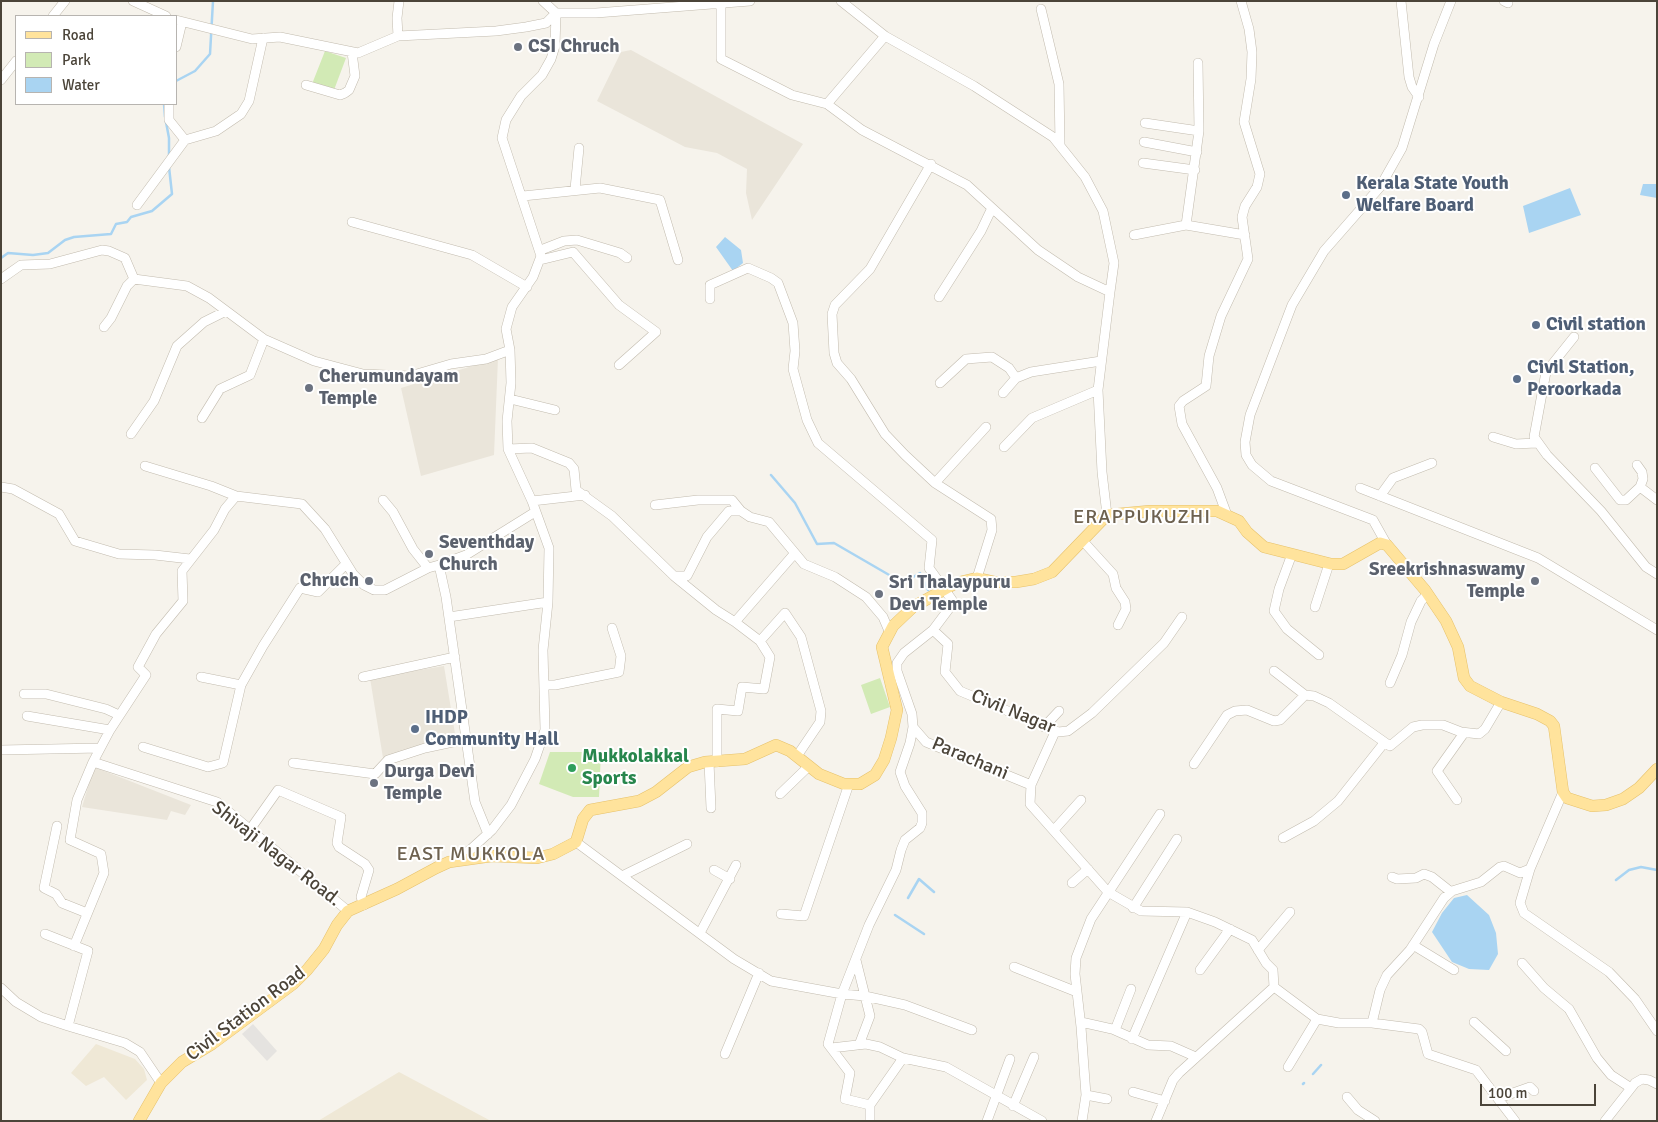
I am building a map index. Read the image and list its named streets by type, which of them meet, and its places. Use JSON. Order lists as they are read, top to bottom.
{
  "streets": {
    "main road": ["Civil Station Road"],
    "street": ["Civil Nagar", "Parachani", "Shivaji Nagar Road."]
  },
  "crossings": [
    ["Shivaji Nagar Road.", "Civil Station Road"]
  ],
  "districts": ["ERAPPUKUZHI", "EAST MUKKOLA"],
  "places": [
    "CSI Chruch",
    "Kerala State Youth Welfare Board",
    "Civil station",
    "Civil Station, Peroorkada",
    "Cherumundayam Temple",
    "Seventhday Church",
    "Chruch",
    "Sreekrishnaswamy Temple",
    "Sri Thalaypuru Devi Temple",
    "IHDP Community Hall",
    "Mukkolakkal Sports",
    "Durga Devi Temple"
  ],
  "legend": ["Road", "Park", "Water"],
  "scale_bar": "100 m"
}
